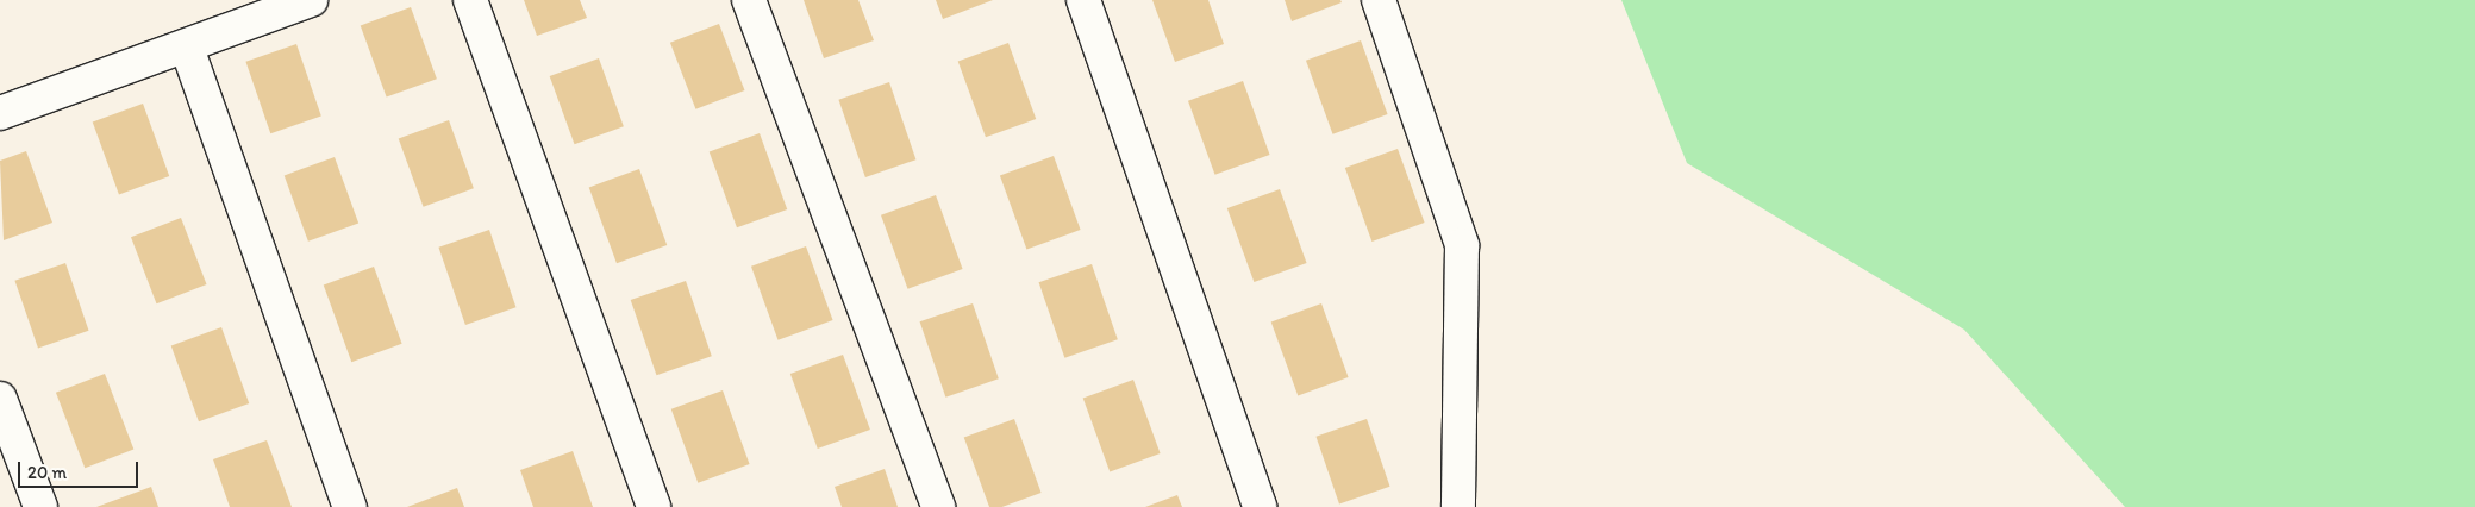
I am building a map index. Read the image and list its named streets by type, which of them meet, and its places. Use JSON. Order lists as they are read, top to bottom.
{
  "scale_bar": "20 m"
}
